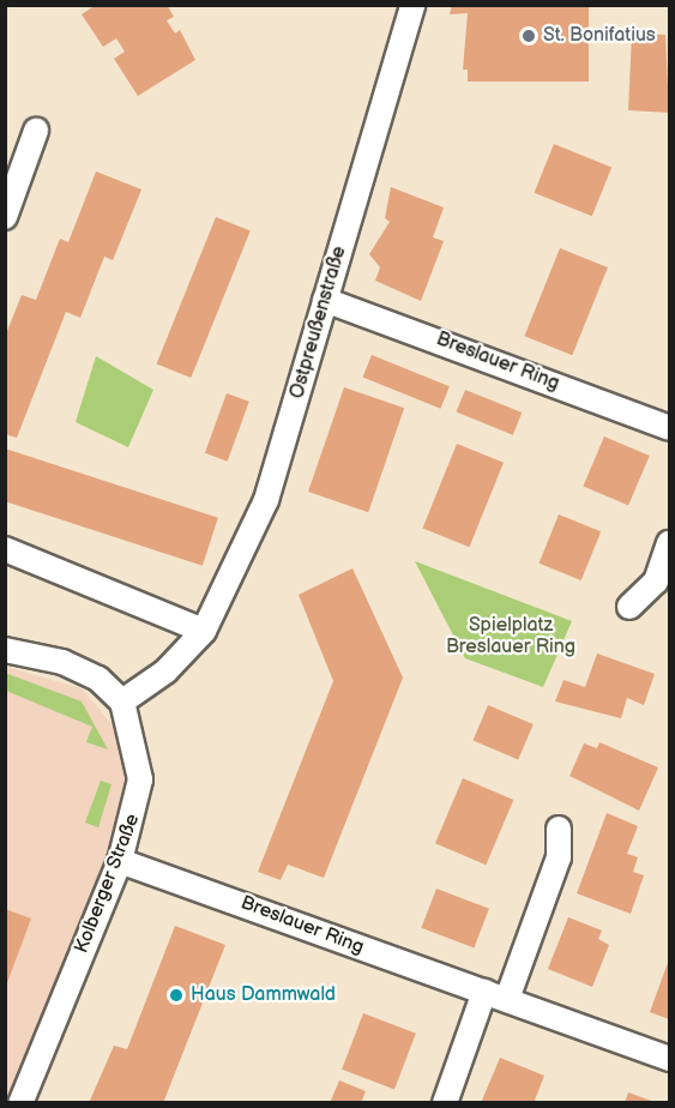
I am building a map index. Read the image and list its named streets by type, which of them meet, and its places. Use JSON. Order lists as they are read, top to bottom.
{
  "streets": {
    "street": ["Ostpreußenstraße", "Breslauer Ring", "Kolberger Straße"]
  },
  "crossings": [
    ["Ostpreußenstraße", "Breslauer Ring"],
    ["Ostpreußenstraße", "Kolberger Straße"],
    ["Breslauer Ring", "Kolberger Straße"]
  ],
  "parks": ["Spielplatz Breslauer Ring"],
  "places": ["St. Bonifatius", "Haus Dammwald"]
}
